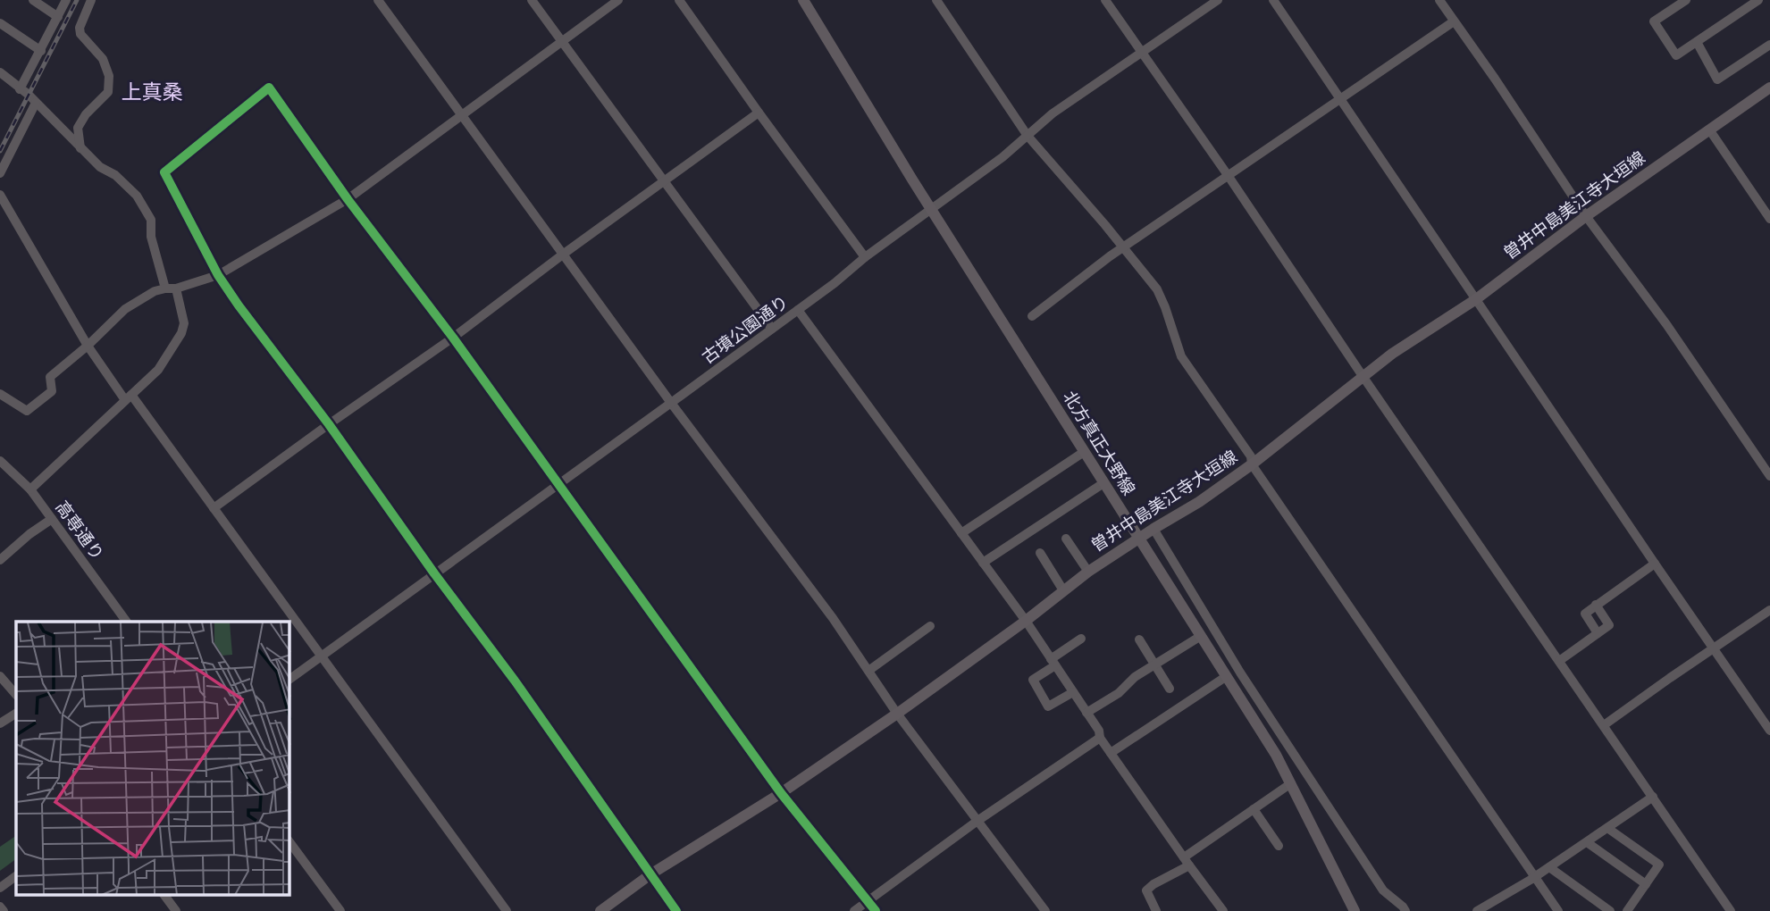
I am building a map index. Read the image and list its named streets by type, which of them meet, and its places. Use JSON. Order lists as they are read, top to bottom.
{
  "streets": {
    "main road": ["曽井中島美江寺大垣線", "北方真正大野線"],
    "street": ["古墳公園通り", "高専通り"]
  },
  "crossings": [
    ["曽井中島美江寺大垣線", "北方真正大野線"],
    ["古墳公園通り", "北方真正大野線"]
  ],
  "districts": ["上真桑"]
}
